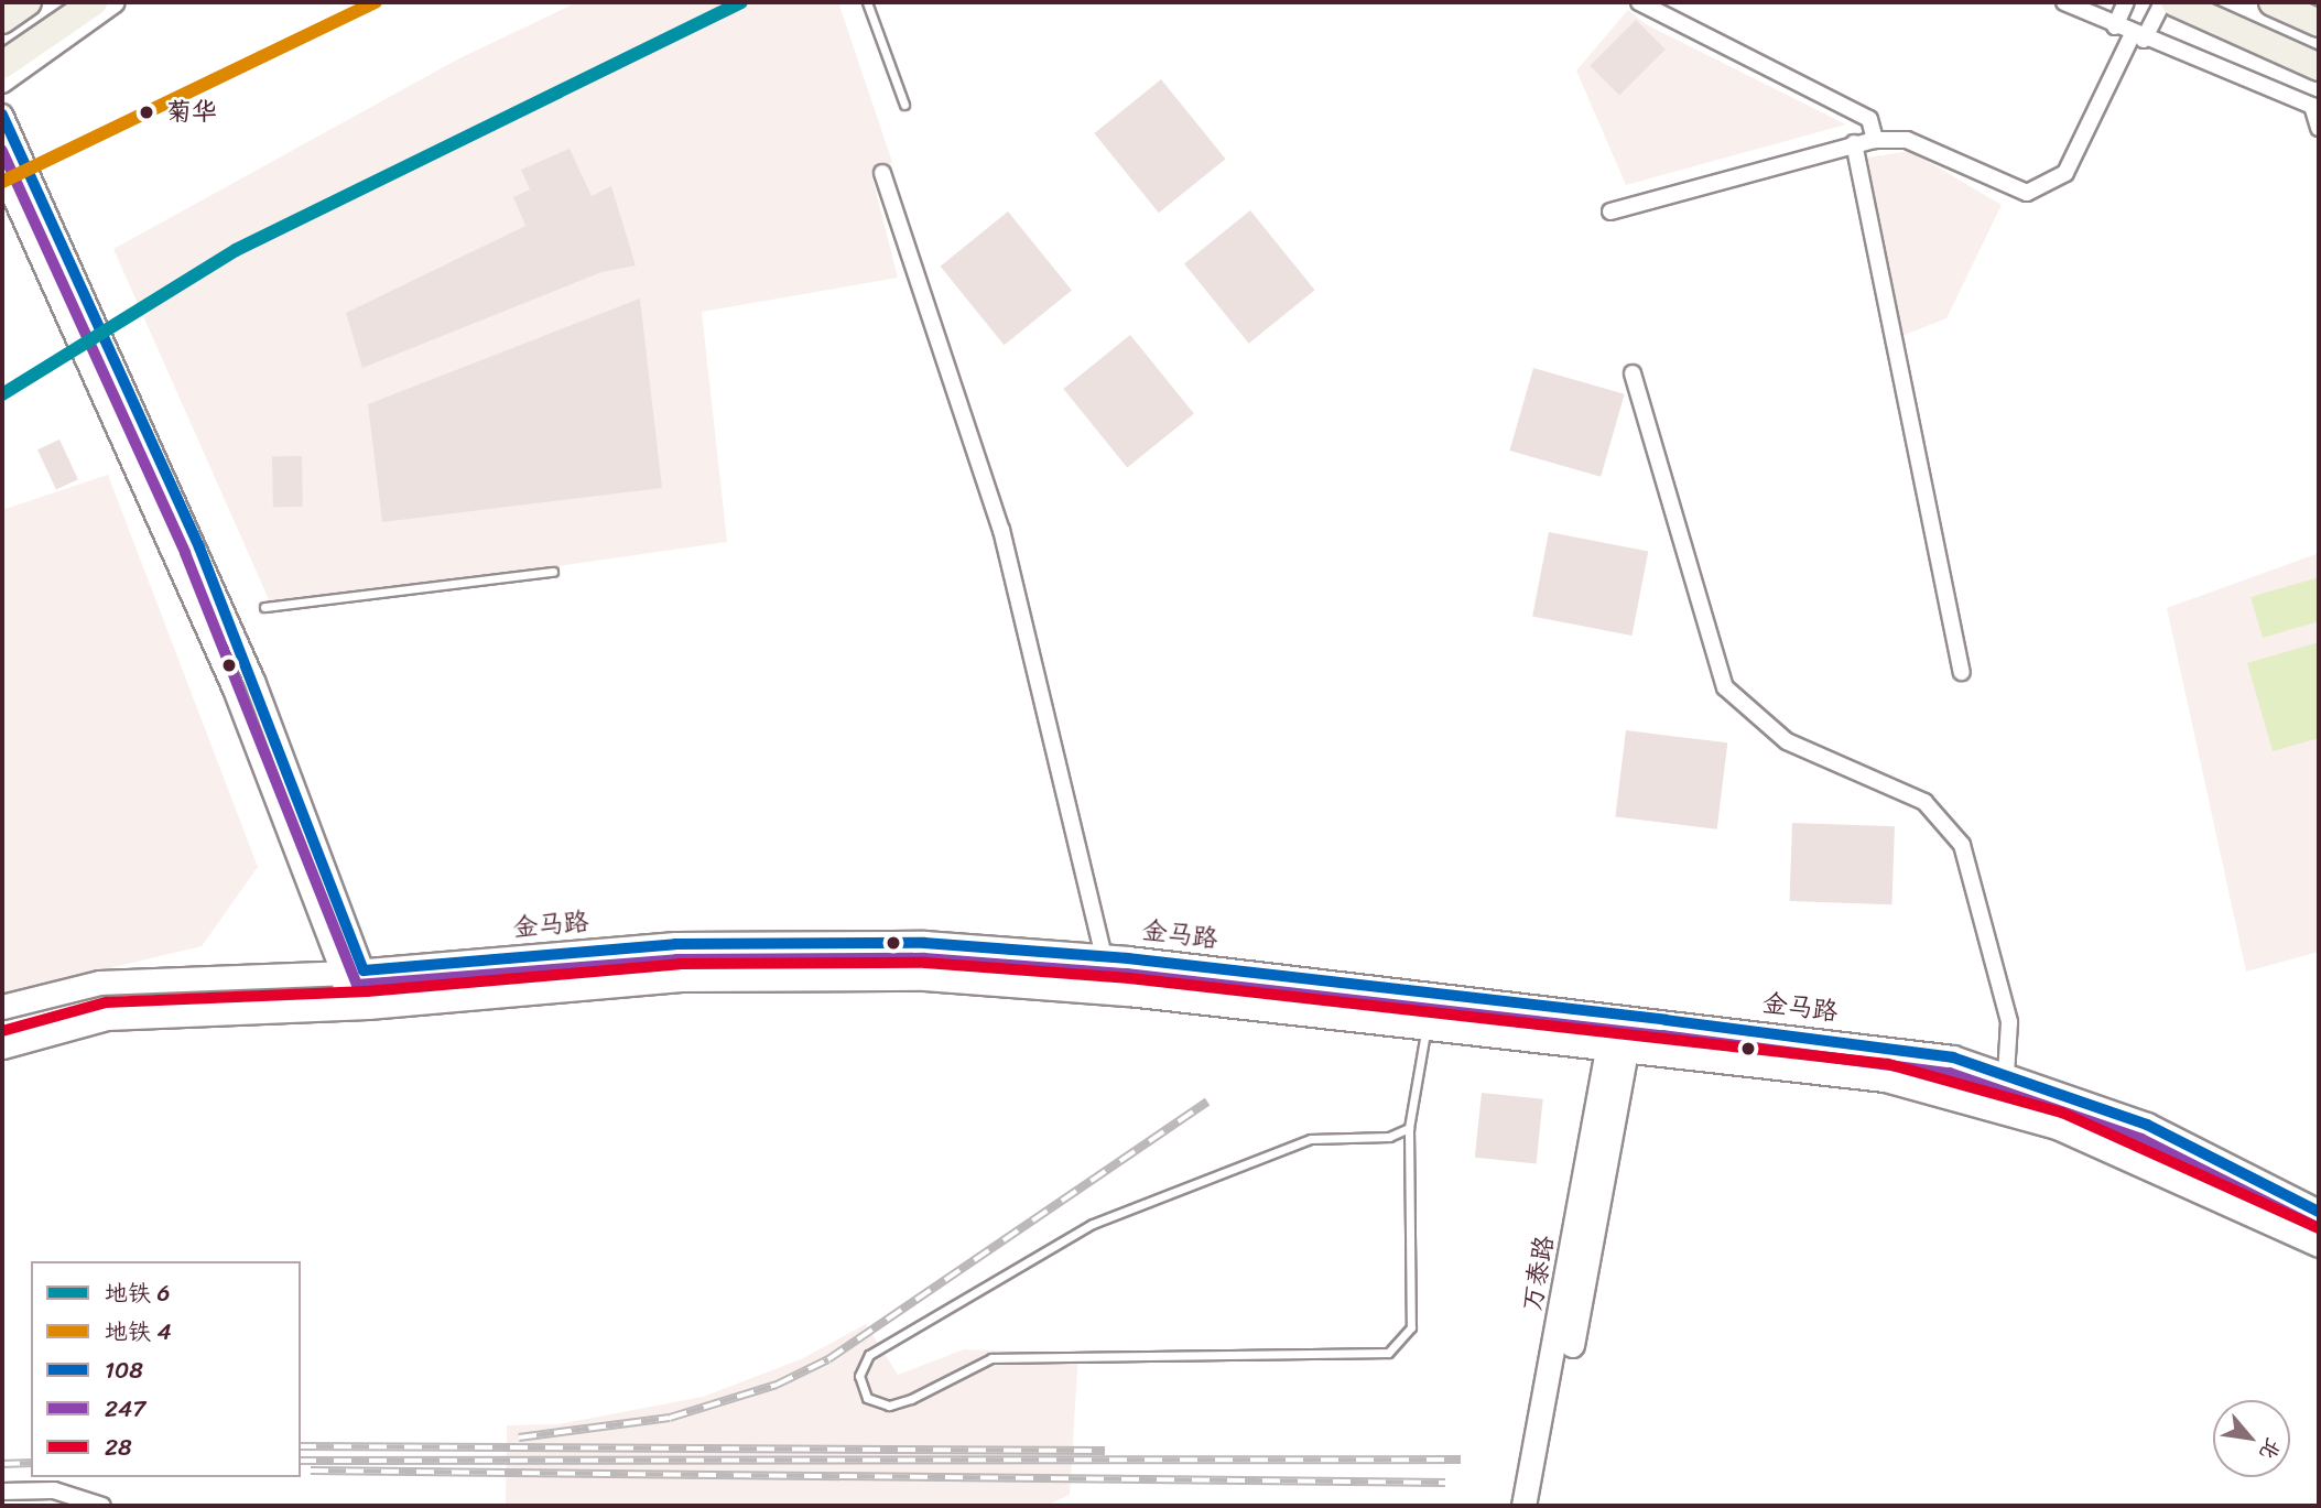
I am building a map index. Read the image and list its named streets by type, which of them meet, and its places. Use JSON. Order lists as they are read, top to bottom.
{
  "streets": {
    "main road": ["金马路", "万泰路"]
  },
  "places": ["菊华"],
  "lines": [
    "metro line 6",
    "metro line 4",
    "transit line 108",
    "transit line 247",
    "transit line 28"
  ],
  "legend": [
    "地铁 6",
    "地铁 4",
    "108",
    "247",
    "28"
  ],
  "north": "bottom right"
}
